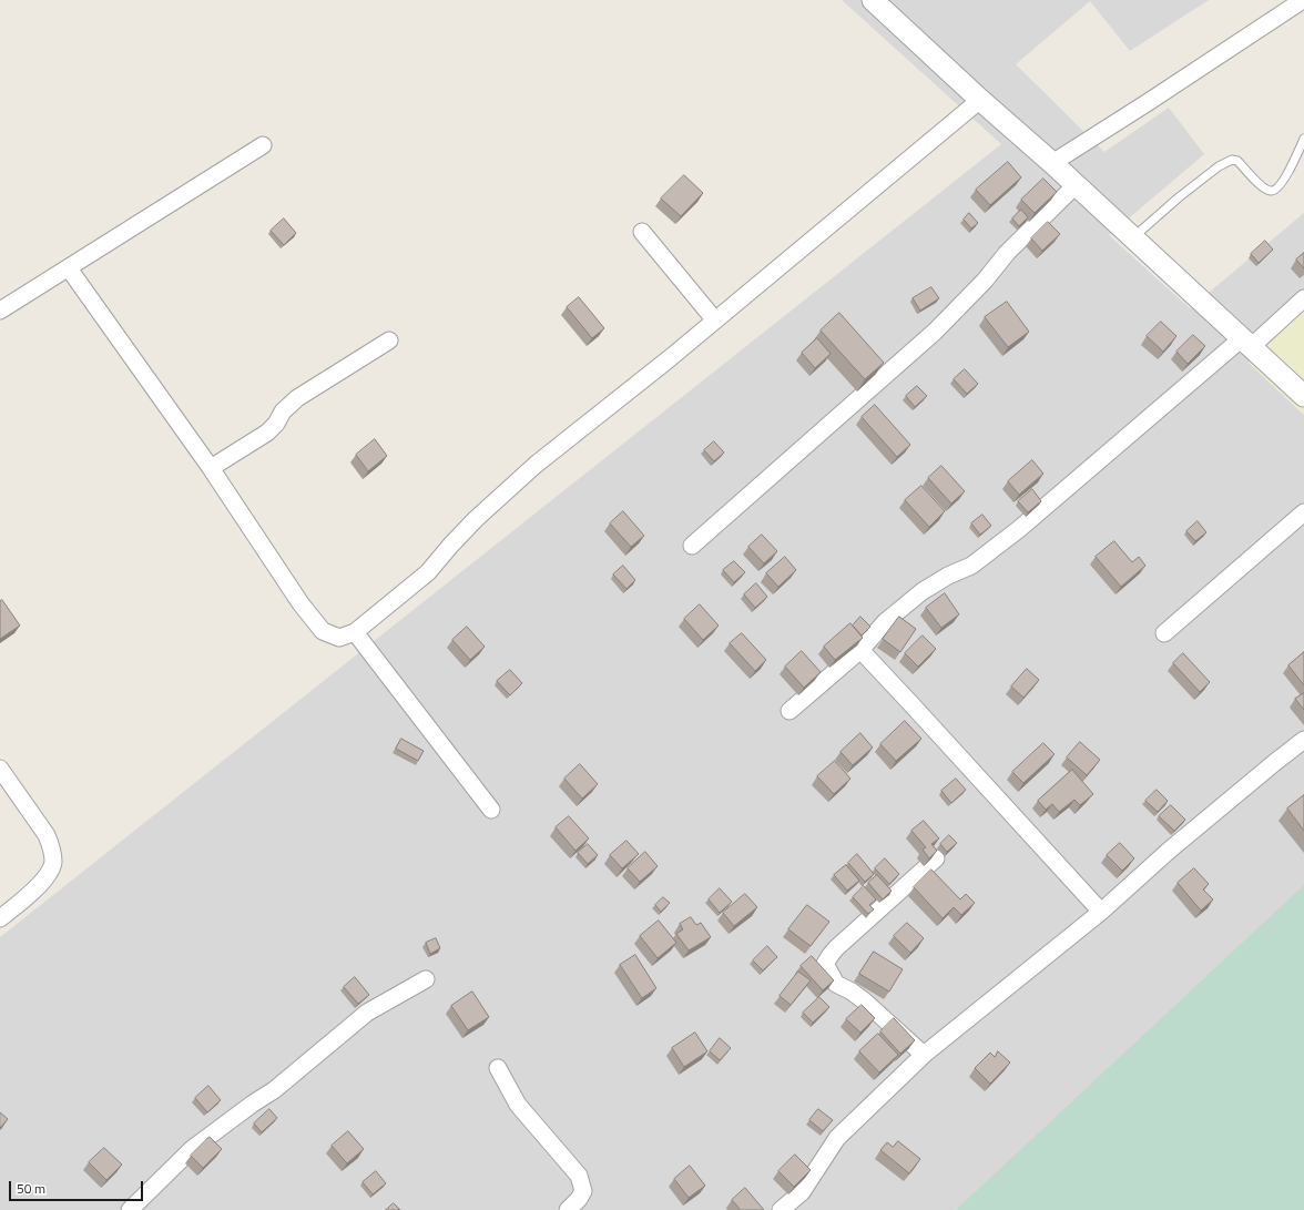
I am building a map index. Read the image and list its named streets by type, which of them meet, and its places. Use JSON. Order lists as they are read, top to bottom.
{
  "scale_bar": "50 m"
}
